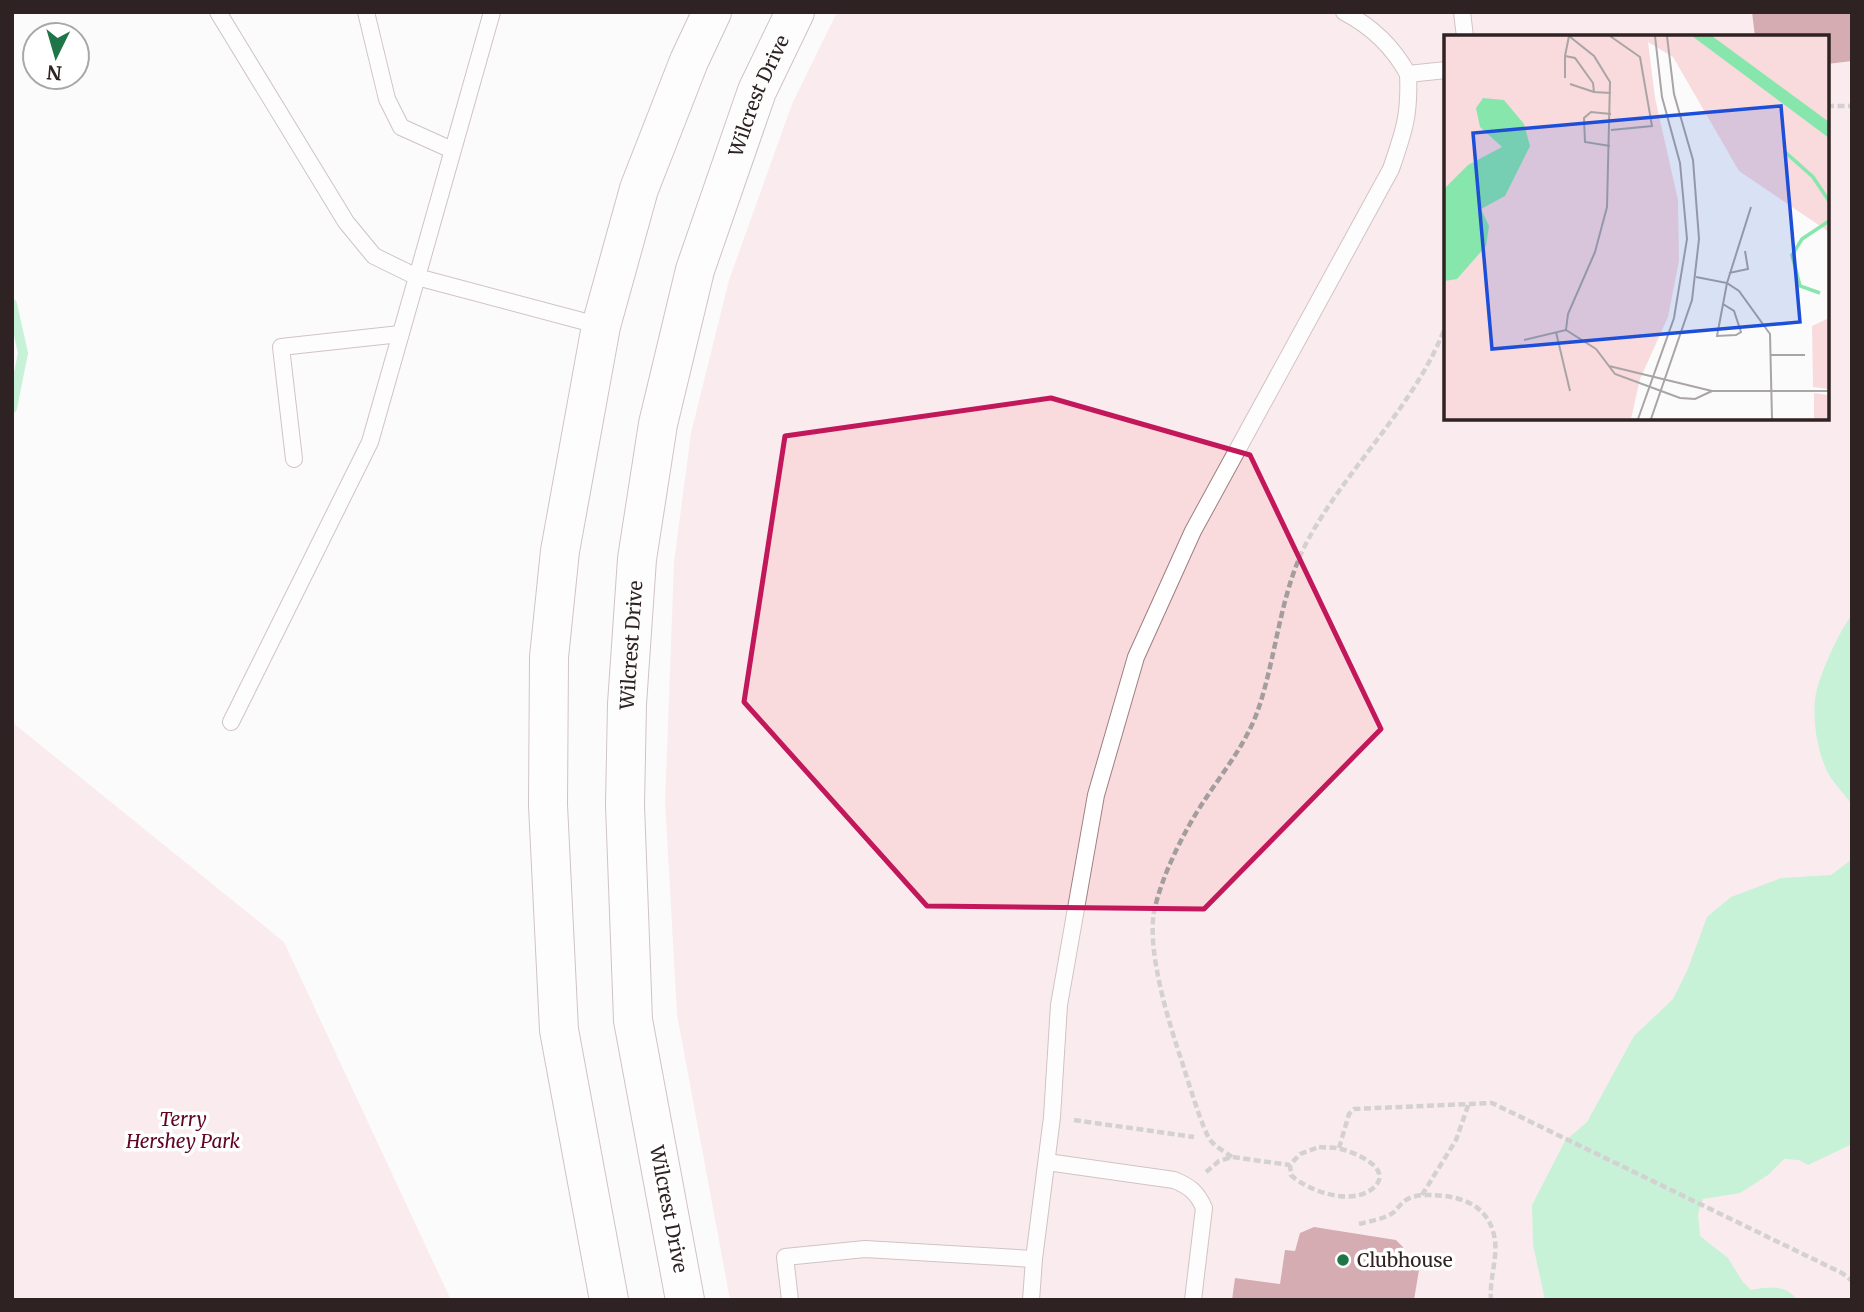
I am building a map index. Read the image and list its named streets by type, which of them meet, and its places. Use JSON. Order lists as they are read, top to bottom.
{
  "streets": {
    "main road": ["Wilcrest Drive"]
  },
  "parks": ["Terry Hershey Park"],
  "places": ["Clubhouse"],
  "north": "bottom"
}
